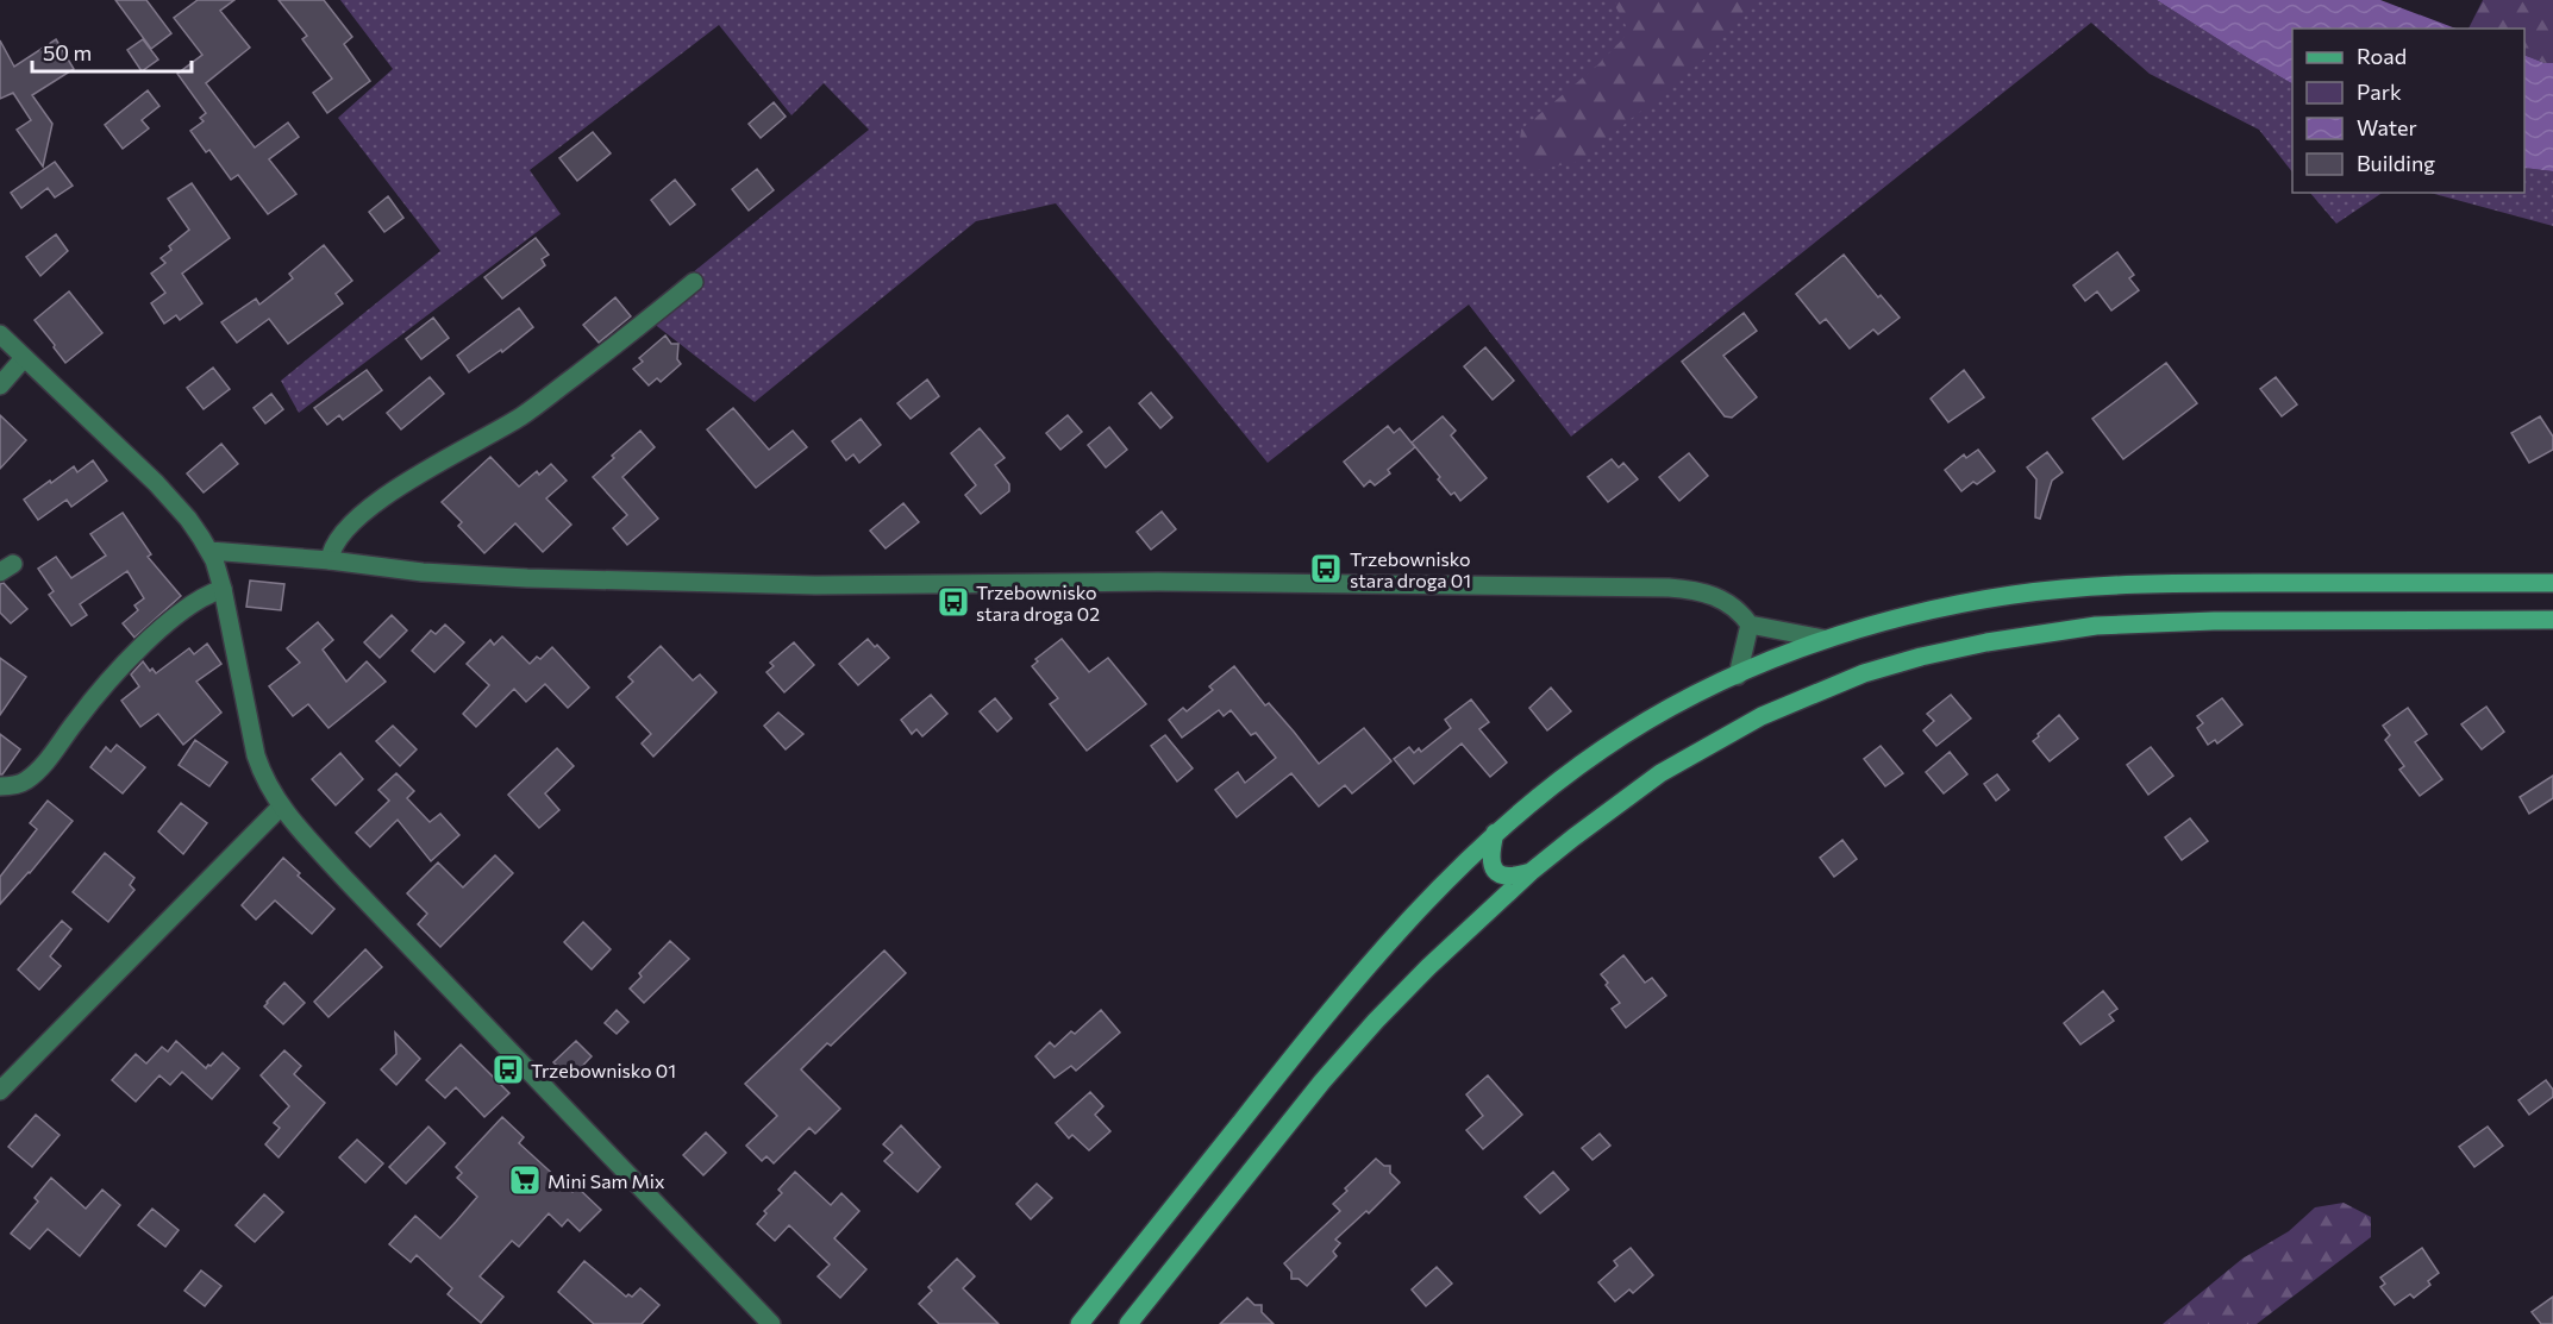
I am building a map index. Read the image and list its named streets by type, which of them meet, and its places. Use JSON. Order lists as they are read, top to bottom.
{
  "places": {
    "bus stop": ["Trzebownisko stara droga 01", "Trzebownisko stara droga 02", "Trzebownisko 01"],
    "supermarket": ["Mini Sam Mix"]
  },
  "legend": [
    "Road",
    "Park",
    "Water",
    "Building"
  ],
  "scale_bar": "50 m"
}
